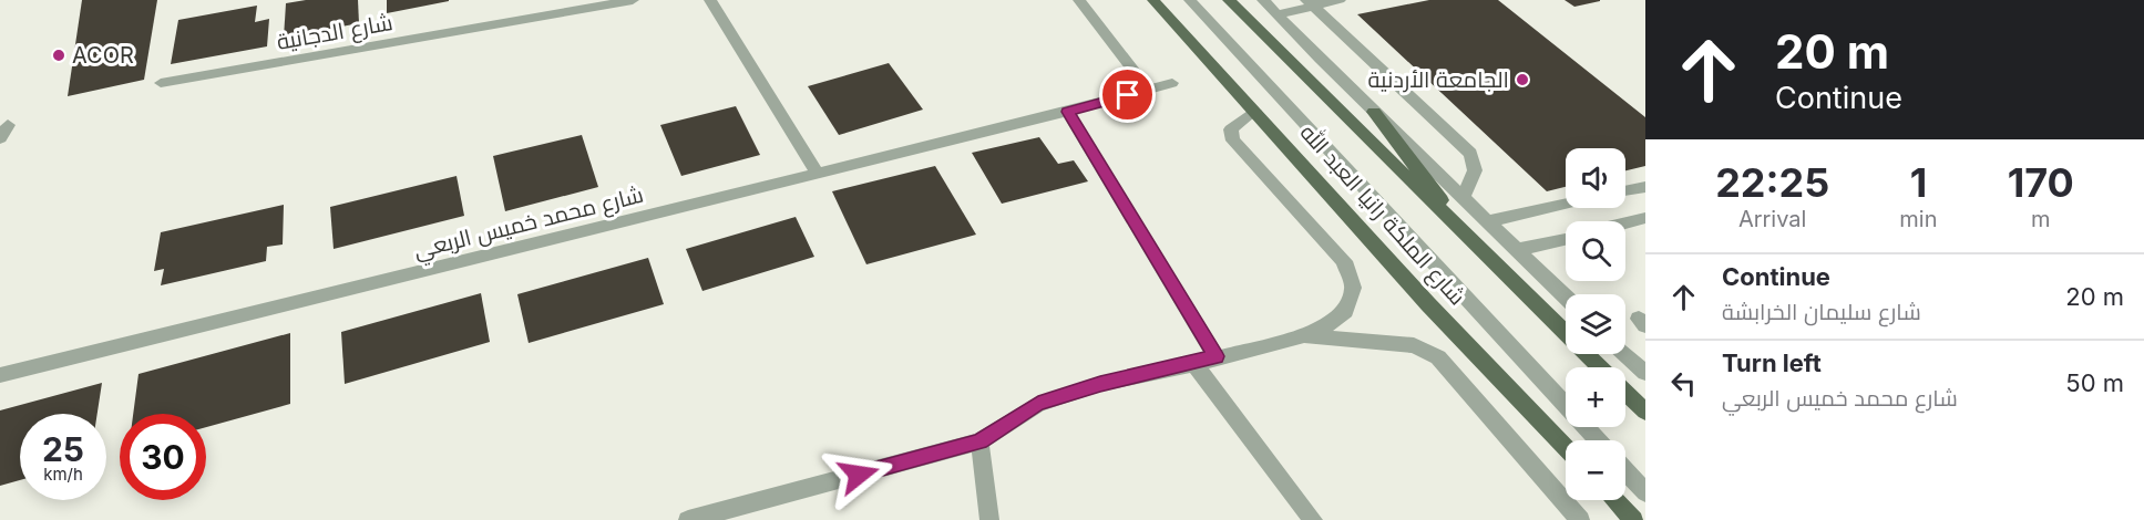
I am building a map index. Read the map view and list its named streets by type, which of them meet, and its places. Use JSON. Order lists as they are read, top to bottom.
{
  "streets": {
    "main road": ["شارع الملكة رانيا العبد الله"],
    "street": ["شارع الدجانية", "شارع محمد خميس الربعي"]
  },
  "places": ["ACOR", "الجامعة الأردنية"],
  "page": {
    "turn": ["20 m", "Continue"],
    "eta": [
      "22:25",
      "Arrival",
      "1",
      "min",
      "170",
      "m"
    ],
    "map_buttons": ["+", "−"],
    "list": [
      {
        "name": "Continue",
        "note": "شارع سليمان الخرابشة",
        "value": "20 m"
      },
      {
        "name": "Turn left",
        "note": "شارع محمد خميس الربعي",
        "value": "50 m"
      }
    ],
    "speed": "25 km/h",
    "limit": "30"
  }
}
